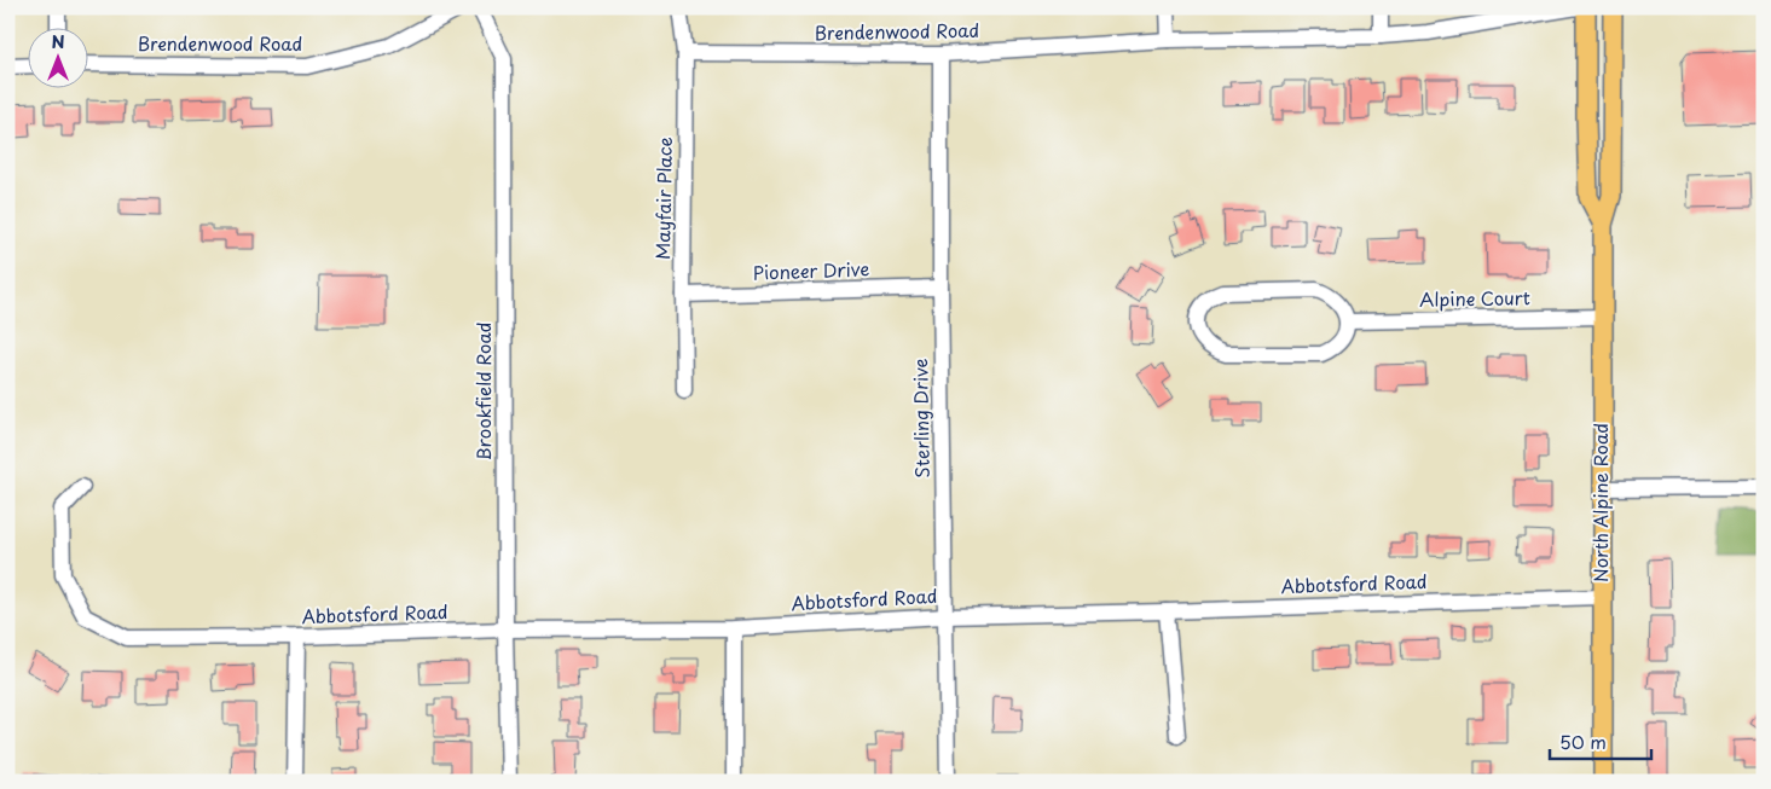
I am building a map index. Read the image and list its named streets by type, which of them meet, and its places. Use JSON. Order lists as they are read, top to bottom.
{
  "streets": {
    "main road": ["North Alpine Road"],
    "street": [
      "Brendenwood Road",
      "Mayfair Place",
      "Pioneer Drive",
      "Alpine Court",
      "Brookfield Road",
      "Sterling Drive",
      "Abbotsford Road"
    ]
  },
  "crossings": [
    ["Brendenwood Road", "Mayfair Place"],
    ["Brendenwood Road", "Sterling Drive"],
    ["Mayfair Place", "Pioneer Drive"],
    ["Pioneer Drive", "Sterling Drive"],
    ["Alpine Court", "North Alpine Road"],
    ["Brookfield Road", "Abbotsford Road"],
    ["Sterling Drive", "Abbotsford Road"],
    ["North Alpine Road", "Abbotsford Road"]
  ],
  "scale_bar": "50 m",
  "north": "top"
}
